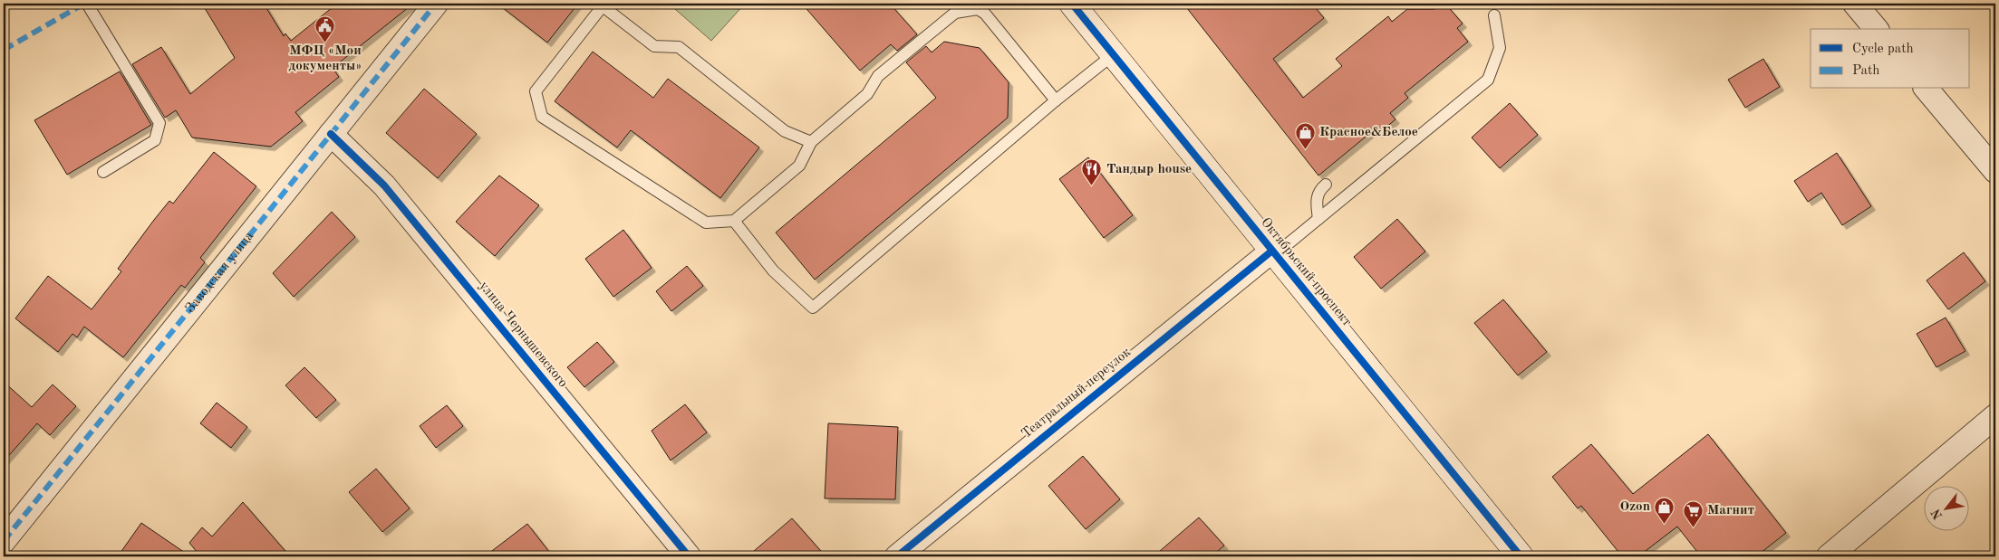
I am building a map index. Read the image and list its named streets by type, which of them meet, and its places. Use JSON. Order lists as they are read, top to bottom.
{
  "streets": {
    "street": [
      "Заводская улица",
      "Октябрьский проспект",
      "улица Чернышевского",
      "Театральный переулок"
    ]
  },
  "crossings": [
    ["Заводская улица", "улица Чернышевского"],
    ["Октябрьский проспект", "Театральный переулок"]
  ],
  "places": {
    "public building": ["МФЦ «Мои документы»"],
    "shop": ["Красное&Белое", "Ozon"],
    "restaurant": ["Тандыр house"],
    "supermarket": ["Магнит"]
  },
  "legend": ["Cycle path", "Path"],
  "north": "bottom left"
}
